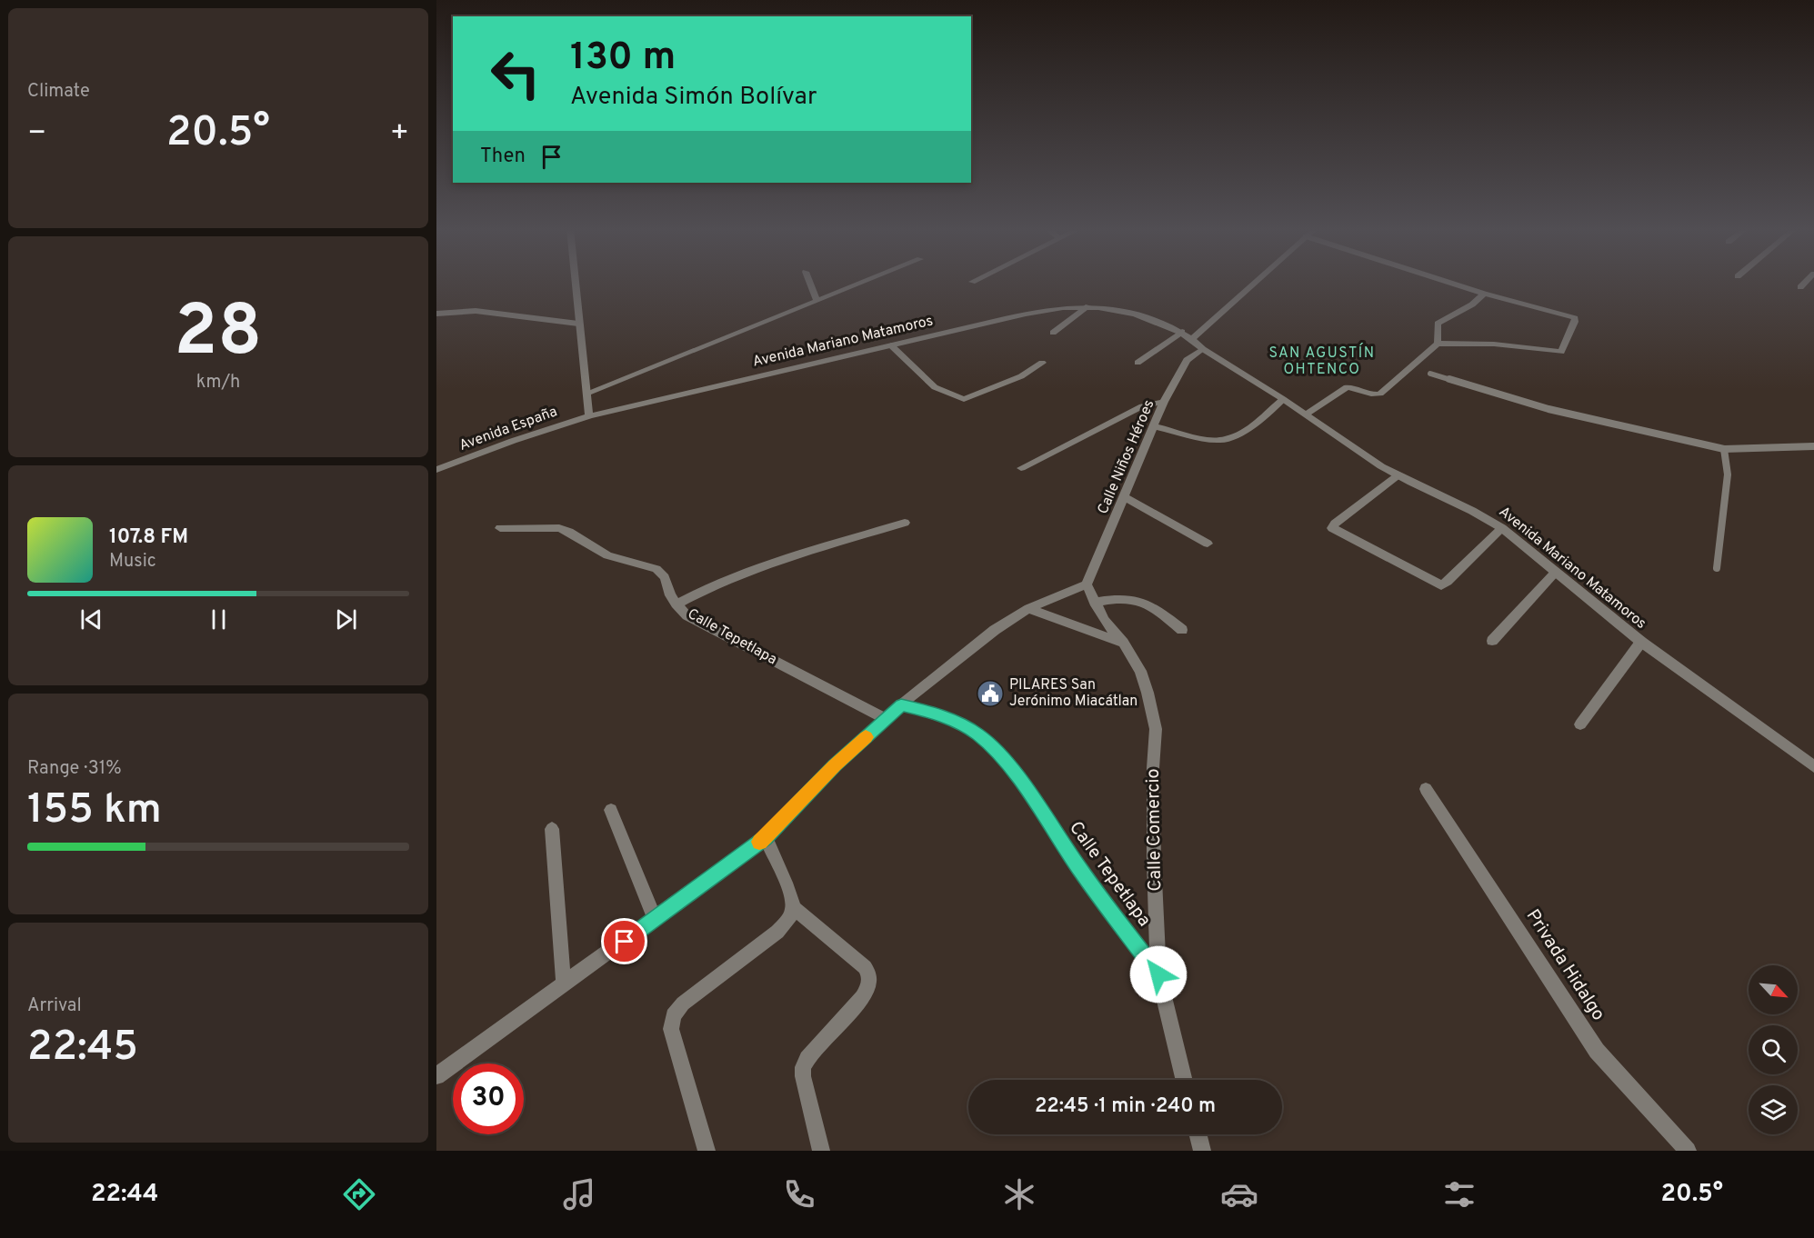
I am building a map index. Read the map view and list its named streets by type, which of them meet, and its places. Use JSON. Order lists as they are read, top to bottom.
{
  "streets": {
    "street": [
      "Avenida Mariano Matamoros",
      "Avenida España",
      "Calle Niños Héroes",
      "Calle Tepetlapa",
      "Calle Comercio",
      "Privada Hidalgo"
    ]
  },
  "crossings": [
    ["Avenida Mariano Matamoros", "Avenida España"],
    ["Avenida Mariano Matamoros", "Calle Niños Héroes"],
    ["Calle Niños Héroes", "Calle Comercio"],
    ["Calle Tepetlapa", "Calle Comercio"]
  ],
  "districts": ["SAN AGUSTÍN OHTENCO"],
  "places": {
    "public building": ["PILARES San Jerónimo Miacátlan"]
  },
  "north": "bottom right",
  "page": {
    "tile": [
      "Climate",
      ["28", "km/h"],
      ["Range · 31%", "155 km"],
      ["Arrival", "22:45"]
    ],
    "turn": ["130 m", "Avenida Simón Bolívar"],
    "heat": ["−", "20.5°", "+"],
    "then": "Then",
    "song": ["107.8 FM", "Music"],
    "limit": "30",
    "trip": "22:45 · 1 min · 240 m",
    "tabs": ["22:44", "20.5°"]
  }
}
